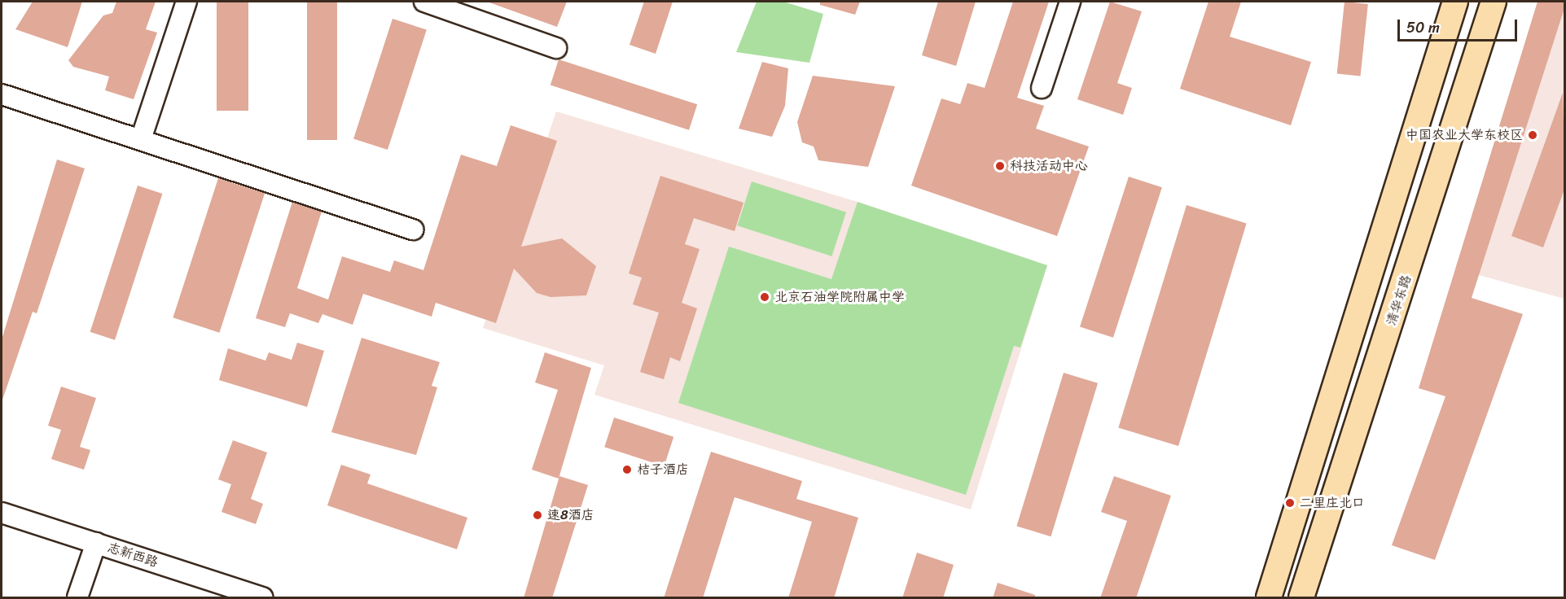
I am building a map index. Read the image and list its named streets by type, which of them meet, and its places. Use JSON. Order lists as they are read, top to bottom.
{
  "streets": {
    "main road": ["清华东路"],
    "street": ["志新西路"]
  },
  "places": [
    "中国农业大学东校区",
    "科技活动中心",
    "北京石油学院附属中学",
    "桔子酒店",
    "二里庄北口",
    "速8酒店"
  ],
  "scale_bar": "50 m"
}
